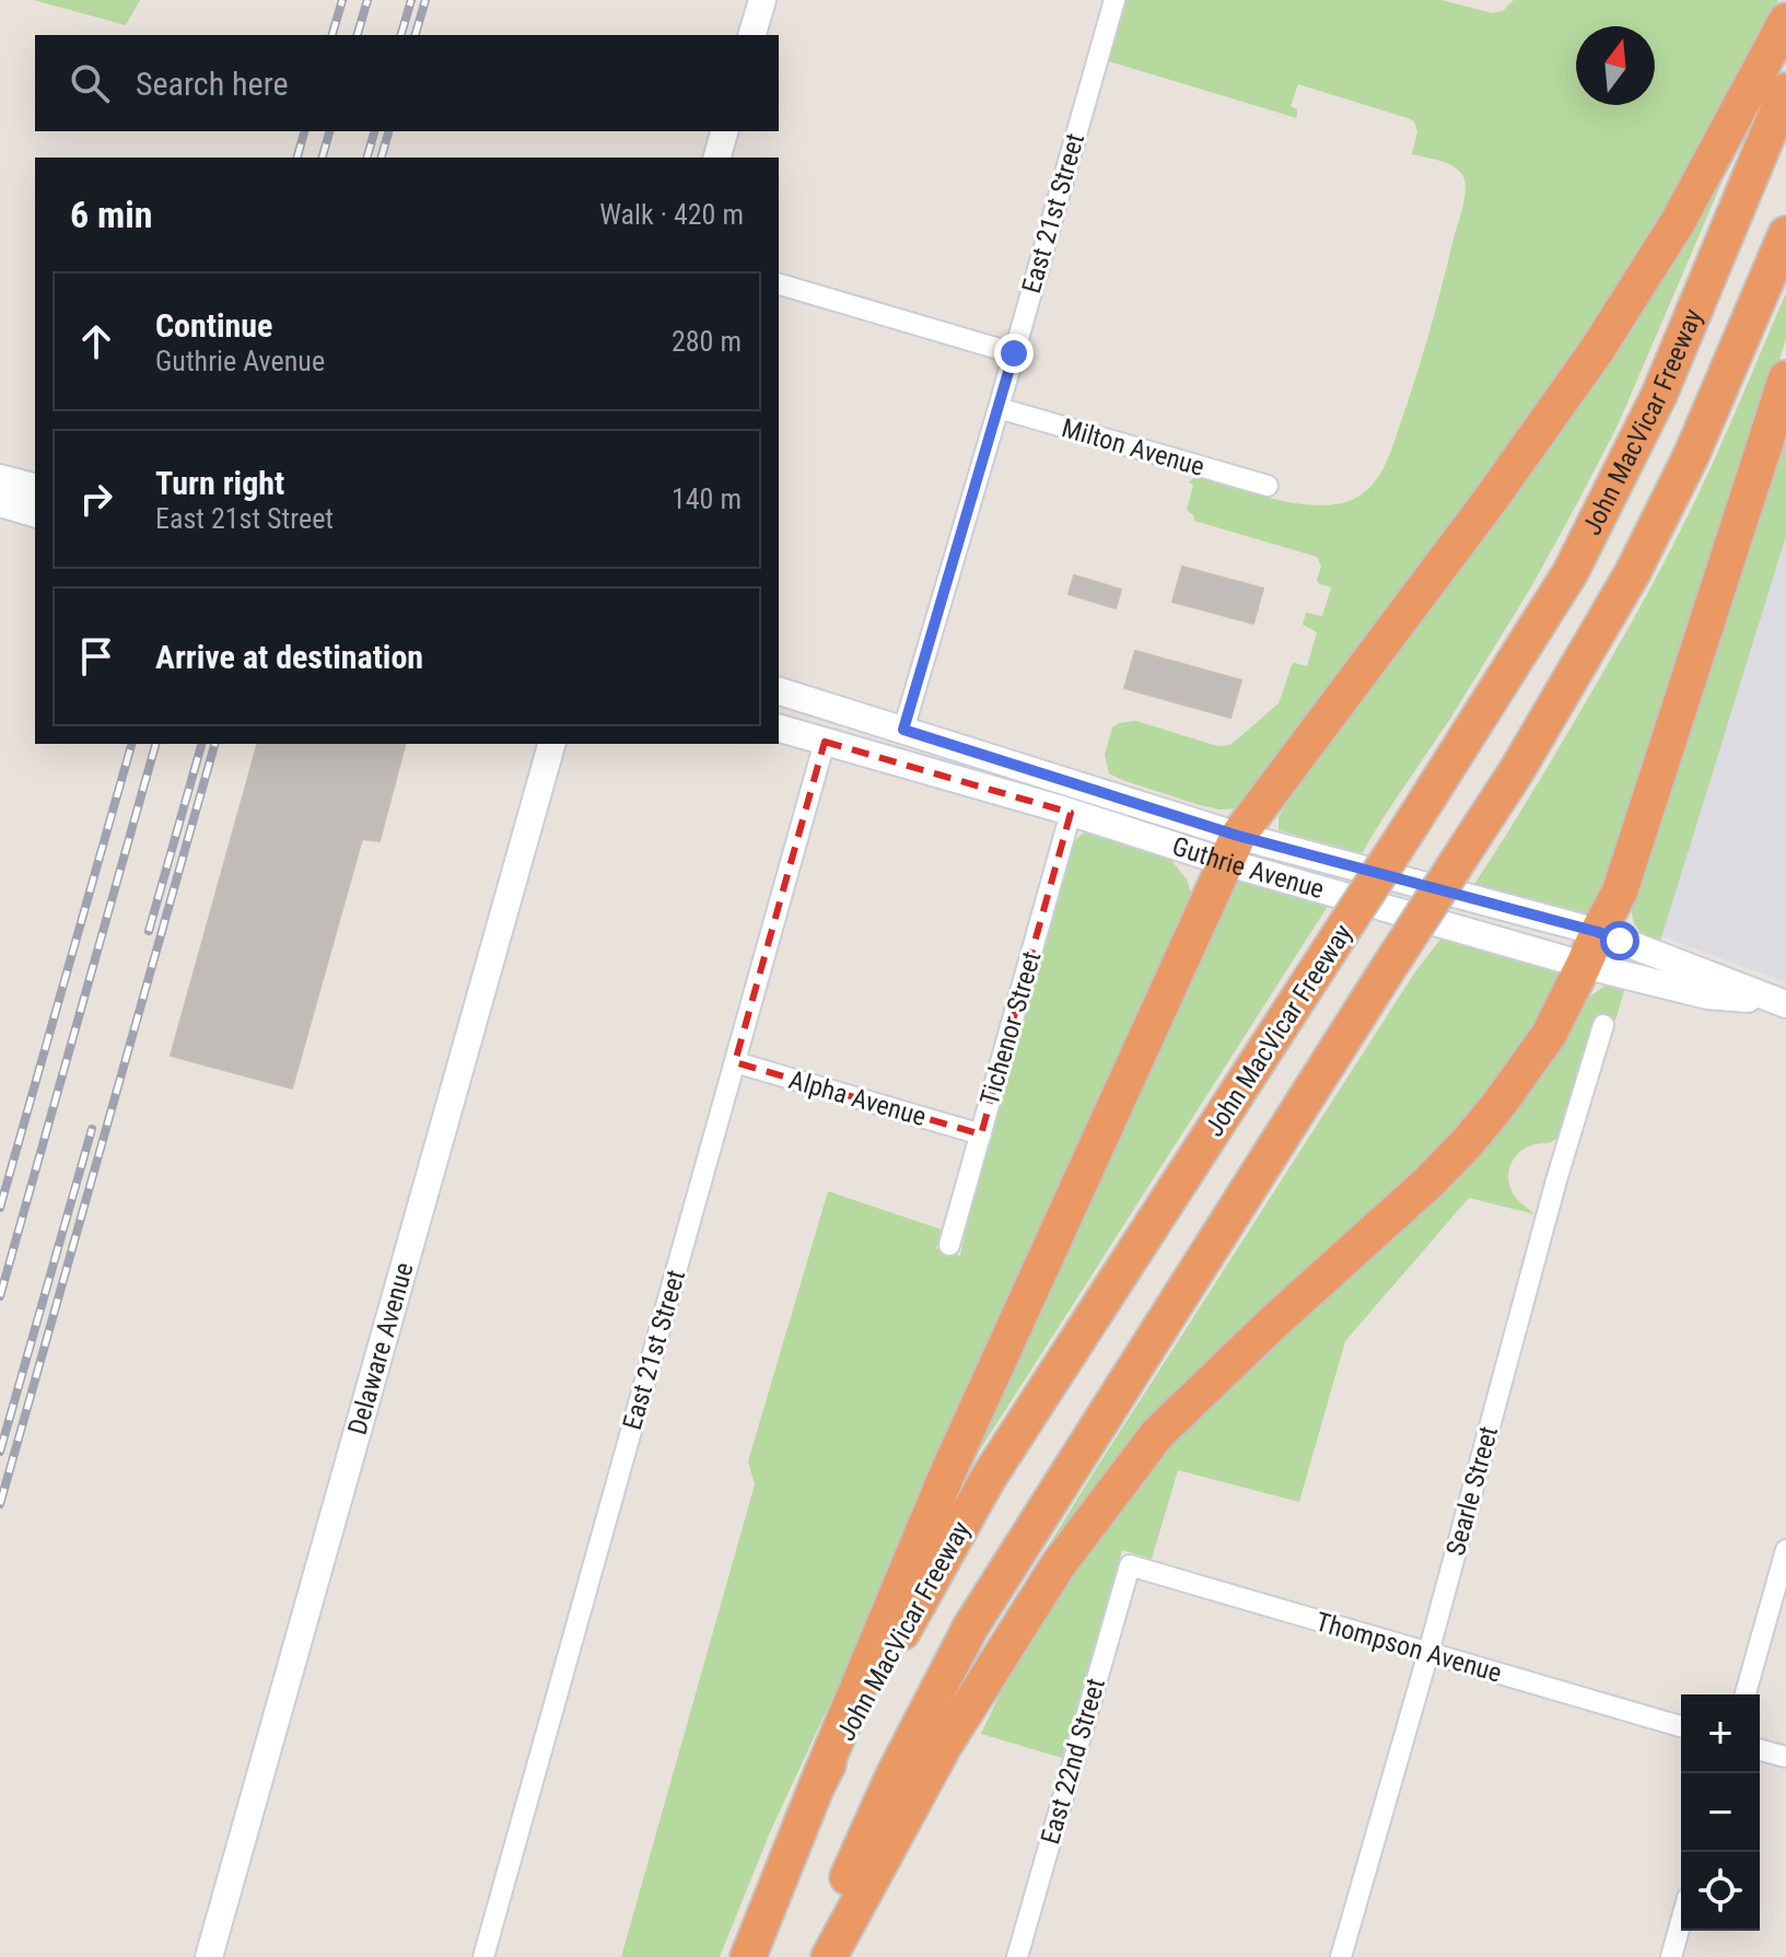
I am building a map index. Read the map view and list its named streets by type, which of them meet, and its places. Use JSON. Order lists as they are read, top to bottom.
{
  "streets": {
    "highway": ["John MacVicar Freeway"],
    "main road": ["Guthrie Avenue", "Delaware Avenue"],
    "street": [
      "East 21st Street",
      "Milton Avenue",
      "Tichenor Street",
      "Alpha Avenue",
      "Searle Street",
      "Thompson Avenue",
      "East 22nd Street"
    ]
  },
  "crossings": [
    ["East 21st Street", "Milton Avenue"],
    ["East 21st Street", "Guthrie Avenue"],
    ["East 21st Street", "Alpha Avenue"],
    ["Guthrie Avenue", "Tichenor Street"],
    ["Tichenor Street", "Alpha Avenue"],
    ["Searle Street", "Thompson Avenue"],
    ["Thompson Avenue", "East 22nd Street"]
  ],
  "north": "top",
  "page": {
    "search": "Search here",
    "heading": ["6 min", "Walk · 420 m"],
    "list": [
      ["Continue", "Guthrie Avenue", "280 m"],
      ["Turn right", "East 21st Street", "140 m"],
      "Arrive at destination"
    ],
    "map_buttons": ["+", "−"]
  }
}
